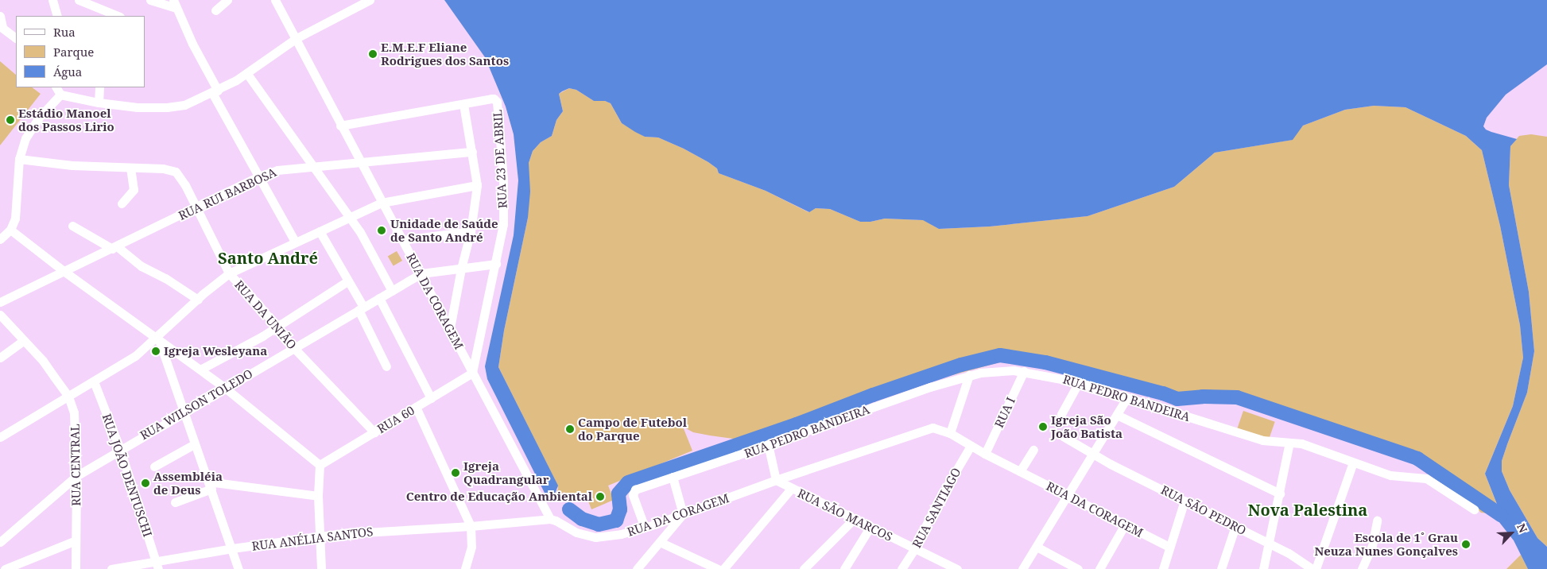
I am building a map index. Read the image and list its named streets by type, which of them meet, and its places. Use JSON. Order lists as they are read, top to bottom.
{
  "streets": {
    "street": [
      "RUA 23 DE ABRIL",
      "RUA RUI BARBOSA",
      "RUA DA CORAGEM",
      "RUA DA UNIÃO",
      "RUA PEDRO BANDEIRA",
      "RUA WILSON TOLEDO",
      "RUA I",
      "RUA 60",
      "RUA CENTRAL",
      "RUA JOÃO DENTUSCHI",
      "RUA SANTIAGO",
      "RUA SÃO PEDRO",
      "RUA SÃO MARCOS",
      "RUA ANÉLIA SANTOS"
    ]
  },
  "crossings": [
    ["RUA 23 DE ABRIL", "RUA DA CORAGEM"],
    ["RUA 23 DE ABRIL", "RUA WILSON TOLEDO"],
    ["RUA 23 DE ABRIL", "RUA 60"],
    ["RUA RUI BARBOSA", "RUA DA CORAGEM"],
    ["RUA RUI BARBOSA", "RUA DA UNIÃO"],
    ["RUA DA CORAGEM", "RUA PEDRO BANDEIRA"],
    ["RUA DA CORAGEM", "RUA WILSON TOLEDO"],
    ["RUA DA CORAGEM", "RUA I"],
    ["RUA DA CORAGEM", "RUA 60"],
    ["RUA DA CORAGEM", "RUA SANTIAGO"],
    ["RUA DA CORAGEM", "RUA SÃO MARCOS"],
    ["RUA DA CORAGEM", "RUA ANÉLIA SANTOS"],
    ["RUA DA UNIÃO", "RUA WILSON TOLEDO"],
    ["RUA DA UNIÃO", "RUA 60"],
    ["RUA PEDRO BANDEIRA", "RUA I"],
    ["RUA WILSON TOLEDO", "RUA CENTRAL"],
    ["RUA WILSON TOLEDO", "RUA JOÃO DENTUSCHI"],
    ["RUA JOÃO DENTUSCHI", "RUA ANÉLIA SANTOS"],
    ["RUA SANTIAGO", "RUA SÃO MARCOS"]
  ],
  "districts": ["Santo André", "Nova Palestina"],
  "places": [
    "E.M.E.F Eliane Rodrigues dos Santos",
    "Estádio Manoel dos Passos Lirio",
    "Unidade de Saúde de Santo André",
    "Igreja Wesleyana",
    "Igreja São João Batista",
    "Campo de Futebol do Parque",
    "Igreja Quadrangular",
    "Assembléia de Deus",
    "Centro de Educação Ambiental",
    "Escola de 1˚ Grau Neuza Nunes Gonçalves"
  ],
  "legend": ["Rua", "Parque", "Água"],
  "north": "top right"
}
